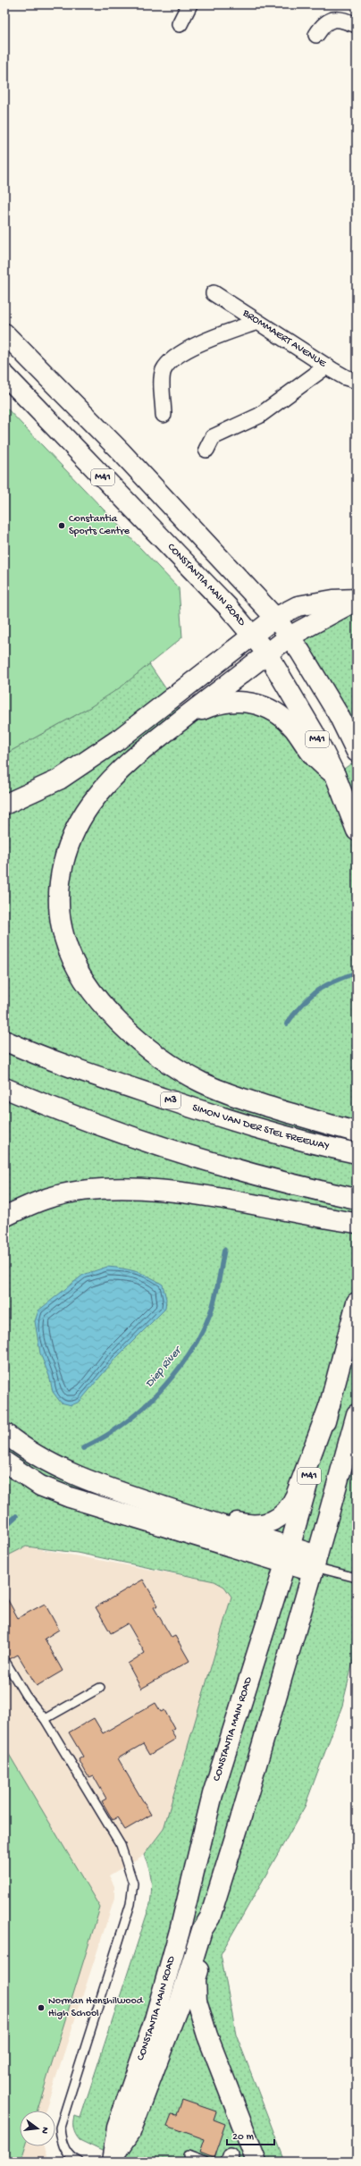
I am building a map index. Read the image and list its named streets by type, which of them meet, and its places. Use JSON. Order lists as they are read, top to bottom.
{
  "streets": {
    "main road": [
      "M41",
      "CONSTANTIA MAIN ROAD",
      "M3",
      "SIMON VAN DER STEL FREEWAY"
    ],
    "street": ["BROMMAERT AVENUE"]
  },
  "water": ["Diep River"],
  "places": ["Constantia Sports Centre", "Norman Henshilwood High School"],
  "scale_bar": "20 m",
  "north": "right"
}
